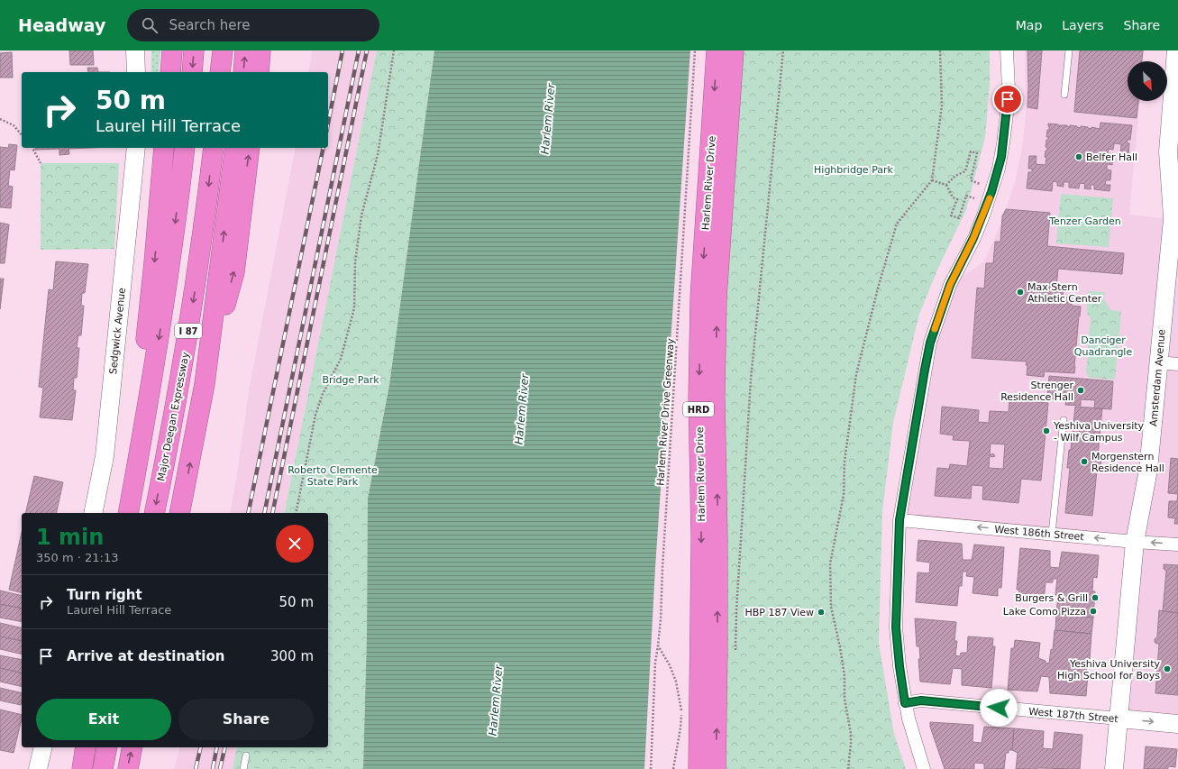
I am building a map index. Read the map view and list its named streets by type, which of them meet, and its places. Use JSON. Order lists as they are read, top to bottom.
{
  "streets": {
    "highway": [
      "Harlem River Drive",
      "I 87",
      "HRD",
      "Major Deegan Expressway"
    ],
    "main road": ["Sedgwick Avenue", "Amsterdam Avenue", "West 187th Street"],
    "street": ["West 186th Street"],
    "path": ["Harlem River Drive Greenway"]
  },
  "crossings": [
    ["Amsterdam Avenue", "West 186th Street"],
    ["Amsterdam Avenue", "West 187th Street"]
  ],
  "one_way": ["West 186th Street"],
  "water": ["Harlem River"],
  "parks": [
    "Highbridge Park",
    "Tenzer Garden",
    "Danciger Quadrangle",
    "Bridge Park",
    "Roberto Clemente State Park"
  ],
  "places": [
    "Belfer Hall",
    "Max Stern Athletic Center",
    "Strenger Residence Hall",
    "Yeshiva University - Wilf Campus",
    "Morgenstern Residence Hall",
    "Burgers & Grill",
    "Lake Como Pizza",
    "HBP 187 View",
    "Yeshiva University High School for Boys"
  ],
  "north": "bottom right",
  "page": {
    "header": "Headway",
    "search": "Search here",
    "nav": ["Map", "Layers", "Share"],
    "turn": ["50 m", "Laurel Hill Terrace"],
    "heading": ["1 min", "350 m · 21:13"],
    "list": [
      {
        "name": "Turn right",
        "note": "Laurel Hill Terrace",
        "value": "50 m"
      },
      {
        "name": "Arrive at destination",
        "value": "300 m"
      }
    ],
    "buttons": ["Exit", "Share"]
  }
}
